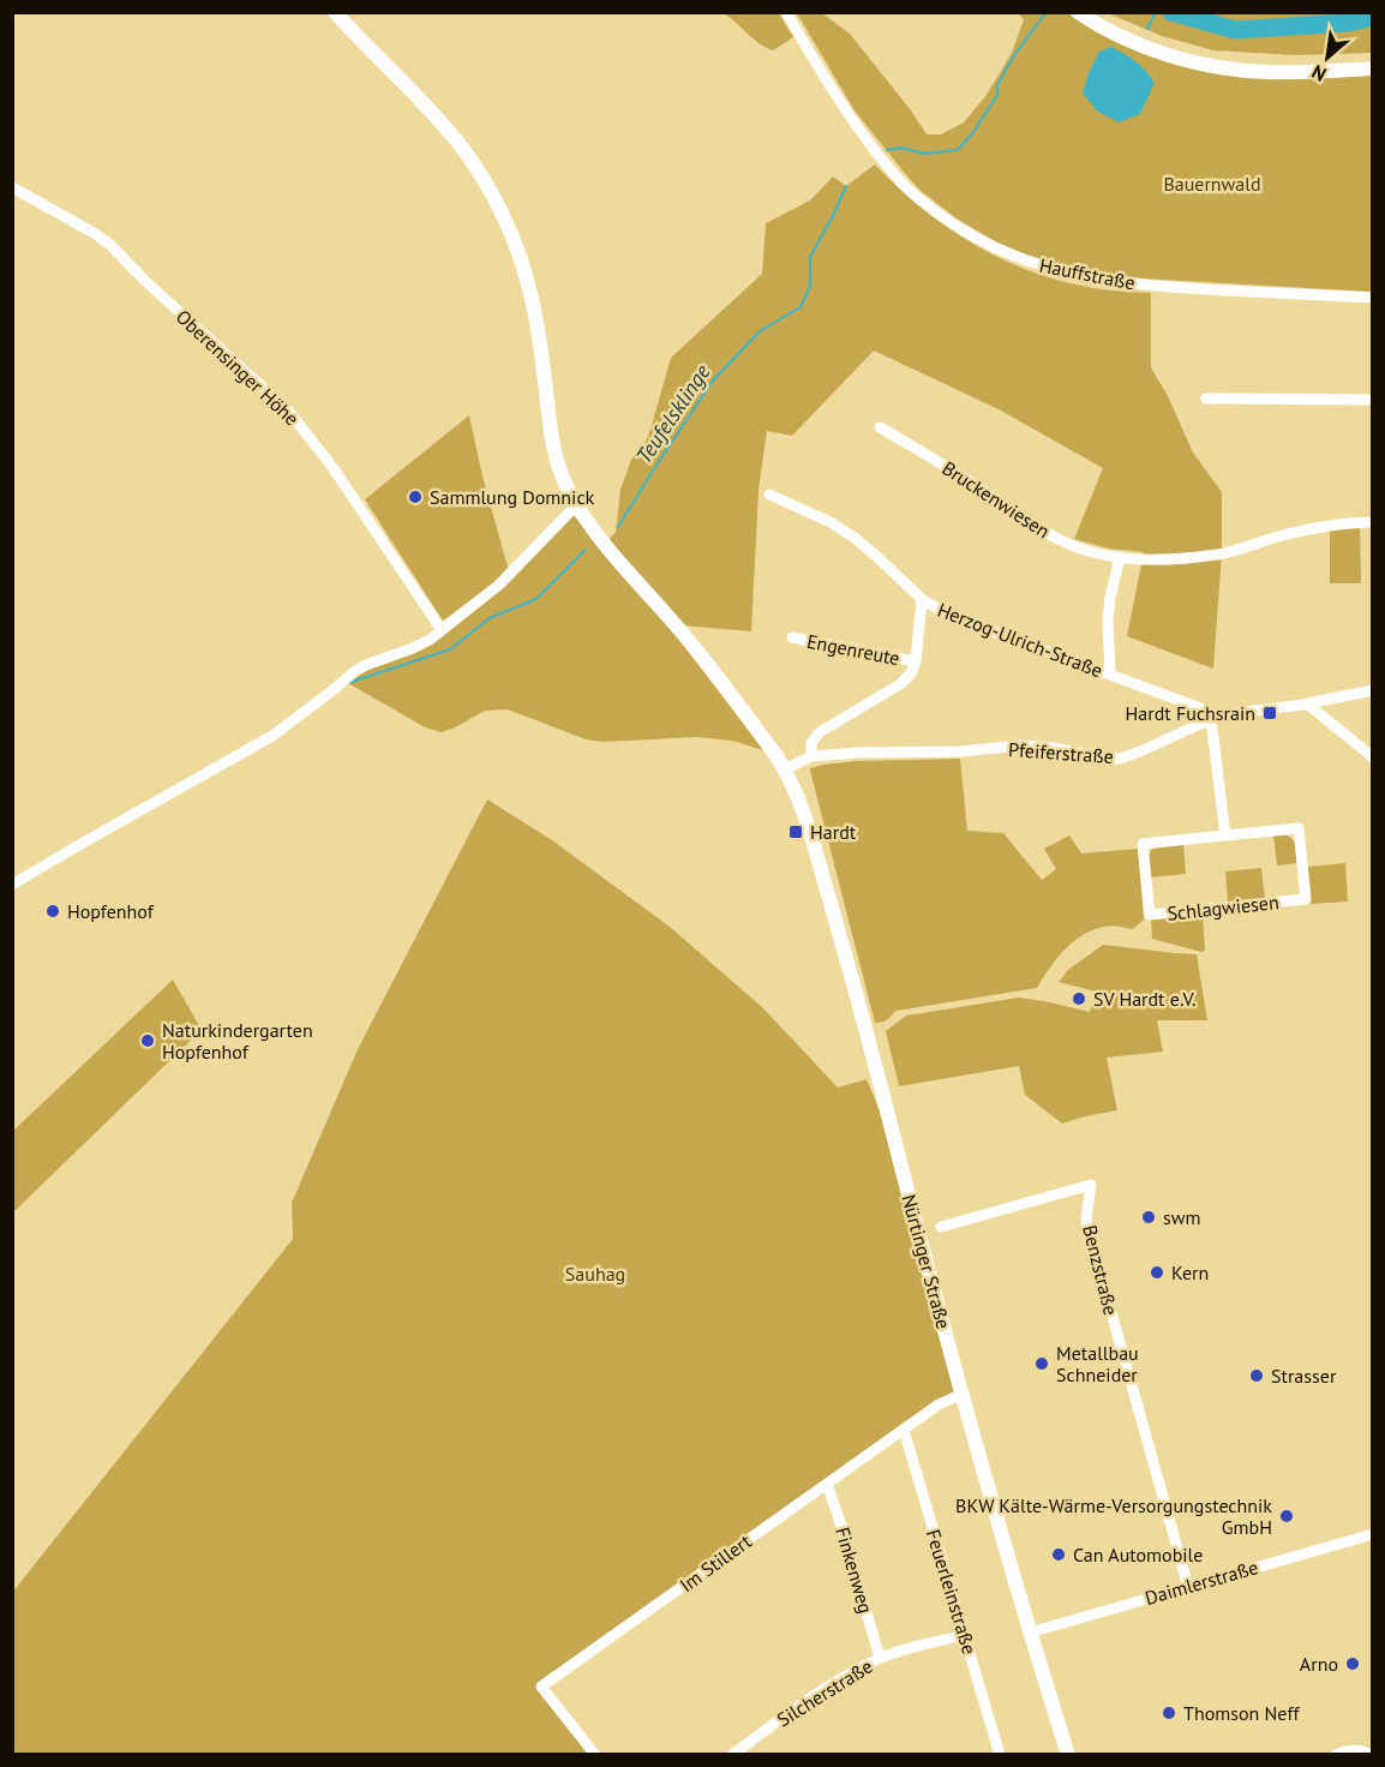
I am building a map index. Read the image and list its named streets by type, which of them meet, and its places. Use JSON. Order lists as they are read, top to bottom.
{
  "streets": {
    "main road": ["Nürtinger Straße"],
    "street": [
      "Hauffstraße",
      "Oberensinger Höhe",
      "Bruckenwiesen",
      "Herzog-Ulrich-Straße",
      "Engenreute",
      "Pfeiferstraße",
      "Schlagwiesen",
      "Benzstraße",
      "Im Stillert",
      "Finkenweg",
      "Daimlerstraße",
      "Feuerleinstraße",
      "Silcherstraße"
    ]
  },
  "crossings": [
    ["Herzog-Ulrich-Straße", "Pfeiferstraße"],
    ["Pfeiferstraße", "Nürtinger Straße"],
    ["Nürtinger Straße", "Im Stillert"],
    ["Nürtinger Straße", "Daimlerstraße"],
    ["Benzstraße", "Daimlerstraße"],
    ["Im Stillert", "Finkenweg"],
    ["Im Stillert", "Feuerleinstraße"],
    ["Finkenweg", "Silcherstraße"],
    ["Feuerleinstraße", "Silcherstraße"]
  ],
  "water": ["Teufelsklinge"],
  "parks": ["Bauernwald", "Sauhag"],
  "places": {
    "other": [
      "Sammlung Domnick",
      "Hopfenhof",
      "SV Hardt e.V.",
      "Naturkindergarten Hopfenhof",
      "swm",
      "Kern",
      "Metallbau Schneider",
      "Strasser",
      "BKW Kälte-Wärme-Versorgungstechnik GmbH",
      "Can Automobile",
      "Arno",
      "Thomson Neff"
    ],
    "transit": ["Hardt Fuchsrain", "Hardt"]
  },
  "north": "bottom left"
}
